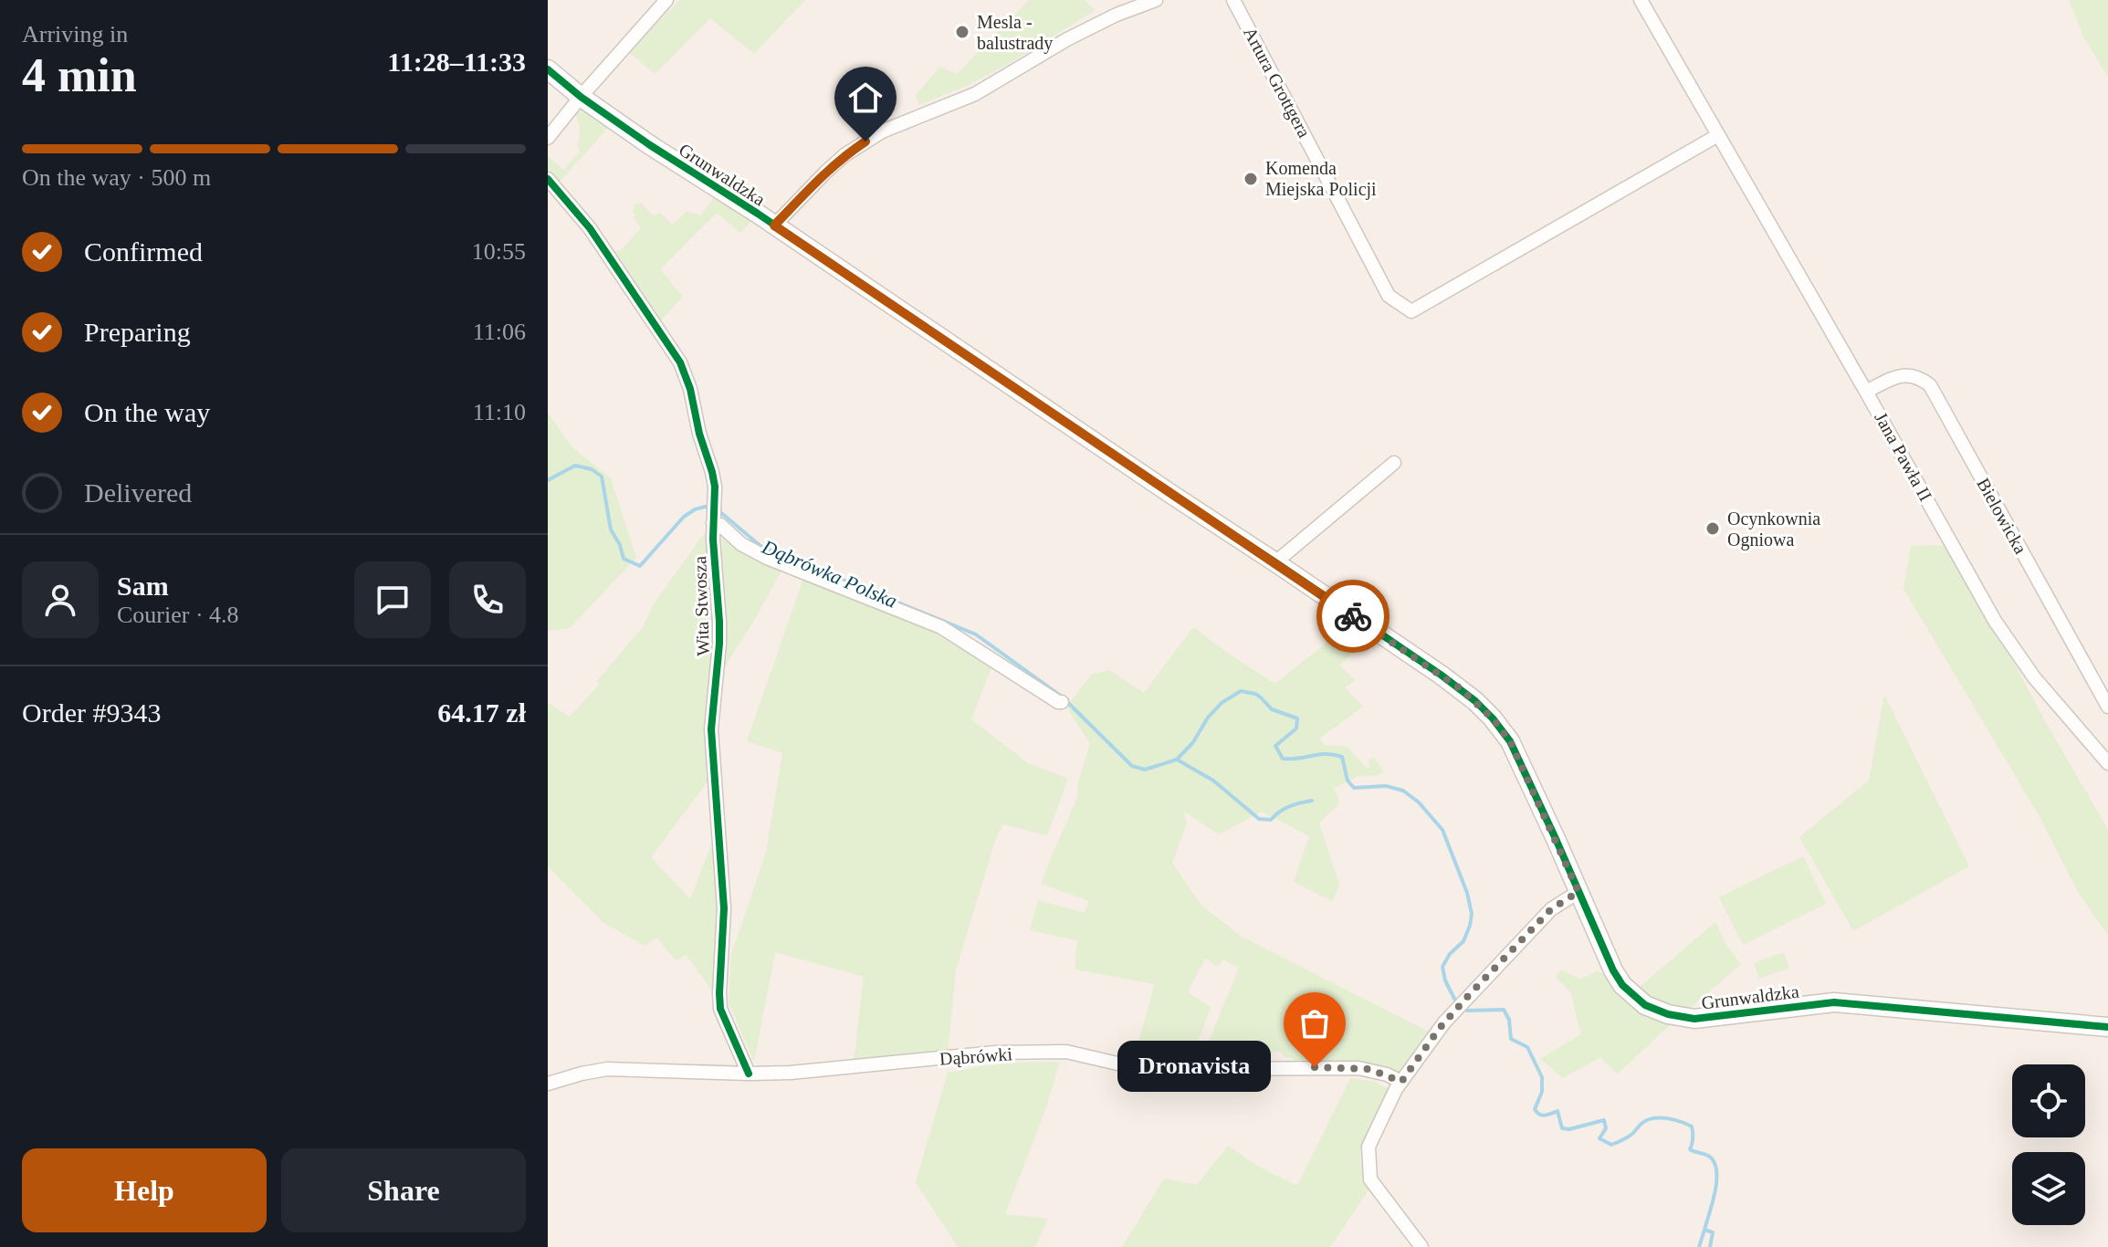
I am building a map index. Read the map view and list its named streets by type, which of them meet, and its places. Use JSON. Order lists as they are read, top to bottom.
{
  "streets": {
    "street": [
      "Artura Grottgera",
      "Grunwaldzka",
      "Jana Pawła II",
      "Bielowicka",
      "Wita Stwosza",
      "Dąbrówki"
    ]
  },
  "crossings": [
    ["Artura Grottgera", "Jana Pawła II"],
    ["Jana Pawła II", "Bielowicka"],
    ["Wita Stwosza", "Dąbrówki"]
  ],
  "water": ["Dąbrówka Polska"],
  "places": [
    "Mesla - balustrady",
    "Komenda Miejska Policji",
    "Ocynkownia Ogniowa",
    "Dronavista"
  ],
  "page": {
    "heading": ["4 min", "Arriving in", "11:28–11:33"],
    "panel": [
      "Sam",
      "Courier · 4.8",
      "Order #9343",
      "64.17 zł"
    ],
    "bar": "On the way · 500 m",
    "list": [
      ["Confirmed", "10:55"],
      ["Preparing", "11:06"],
      ["On the way", "11:10"],
      "Delivered"
    ],
    "bubble": "Dronavista",
    "buttons": ["Help", "Share"]
  }
}
